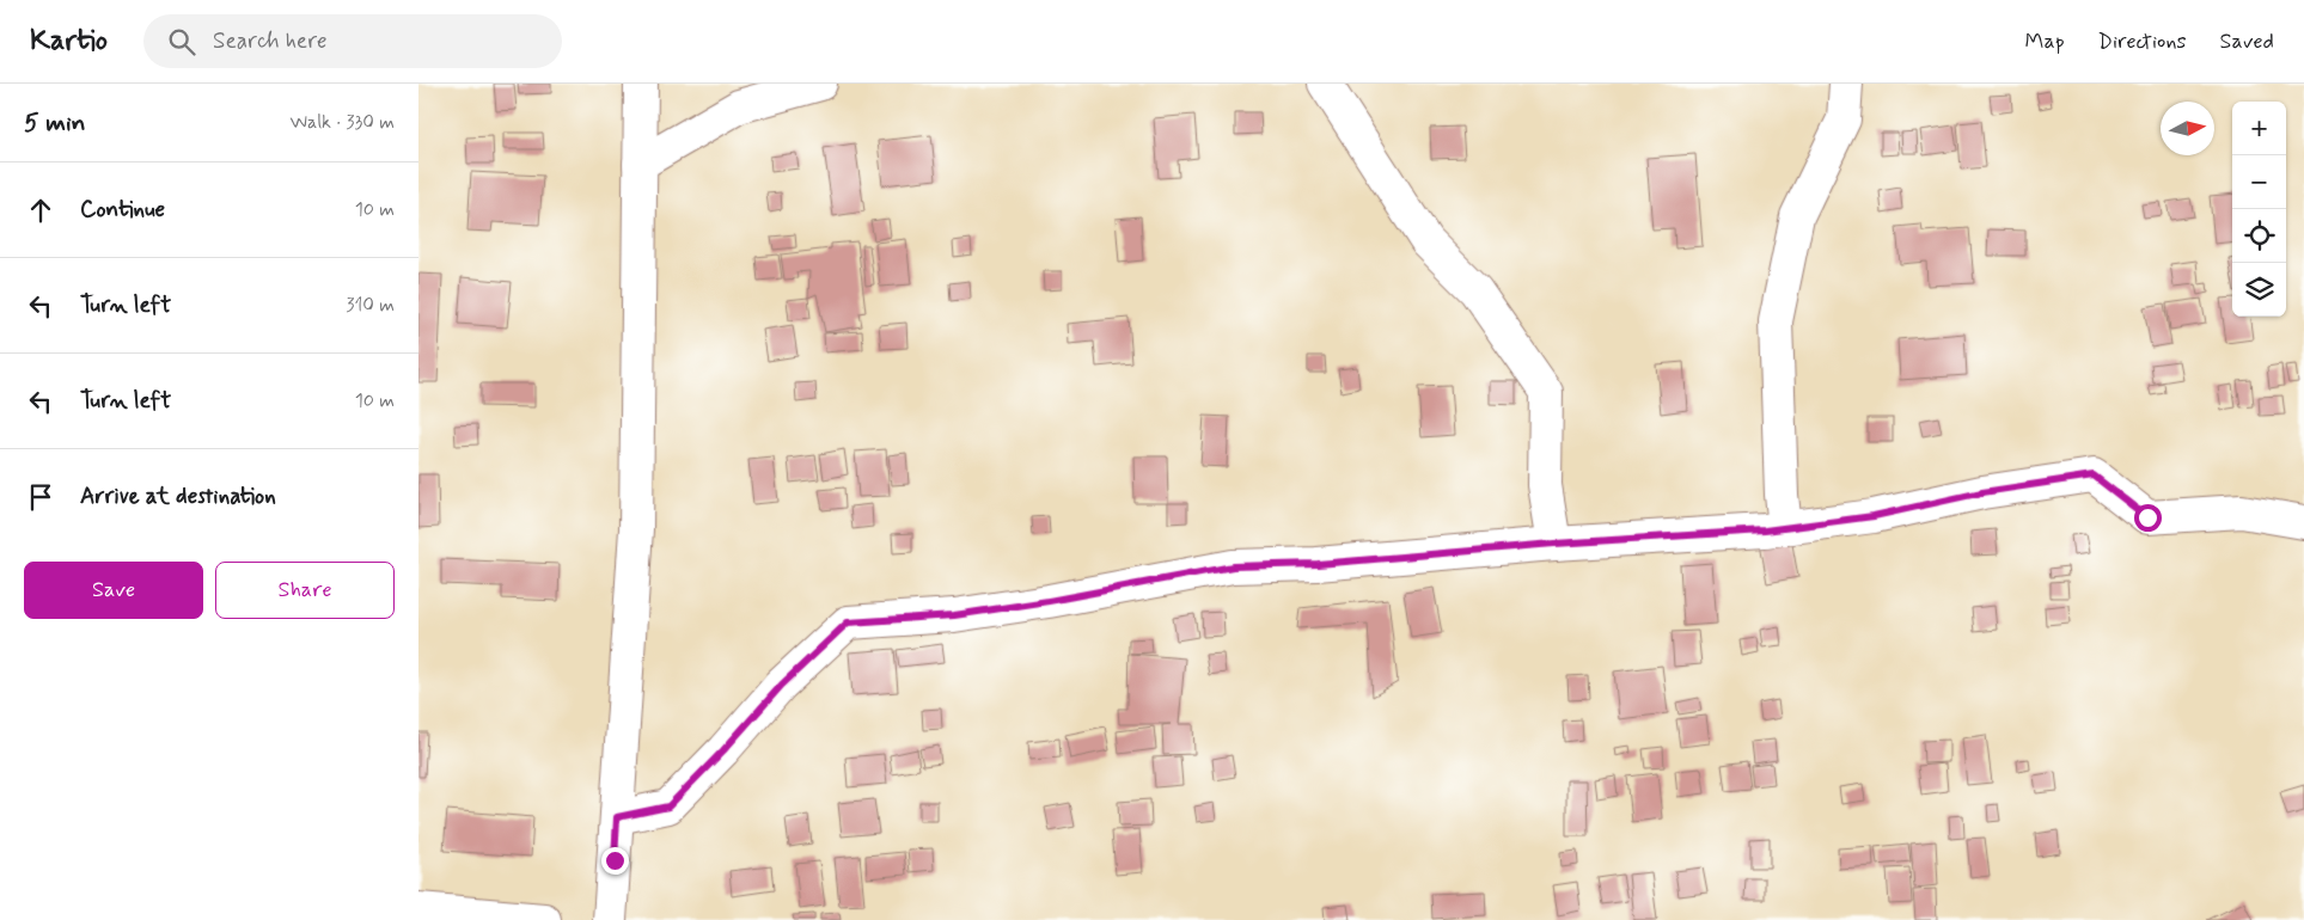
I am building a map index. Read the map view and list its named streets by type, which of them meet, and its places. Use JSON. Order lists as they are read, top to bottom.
{
  "north": "right",
  "page": {
    "header": "Kartio",
    "search": "Search here",
    "nav": ["Map", "Directions", "Saved"],
    "heading": ["5 min", "Walk · 330 m"],
    "map_buttons": ["+", "−"],
    "list": [
      ["Continue", "10 m"],
      ["Turn left", "310 m"],
      ["Turn left", "10 m"],
      "Arrive at destination"
    ],
    "buttons": ["Save", "Share"]
  }
}
